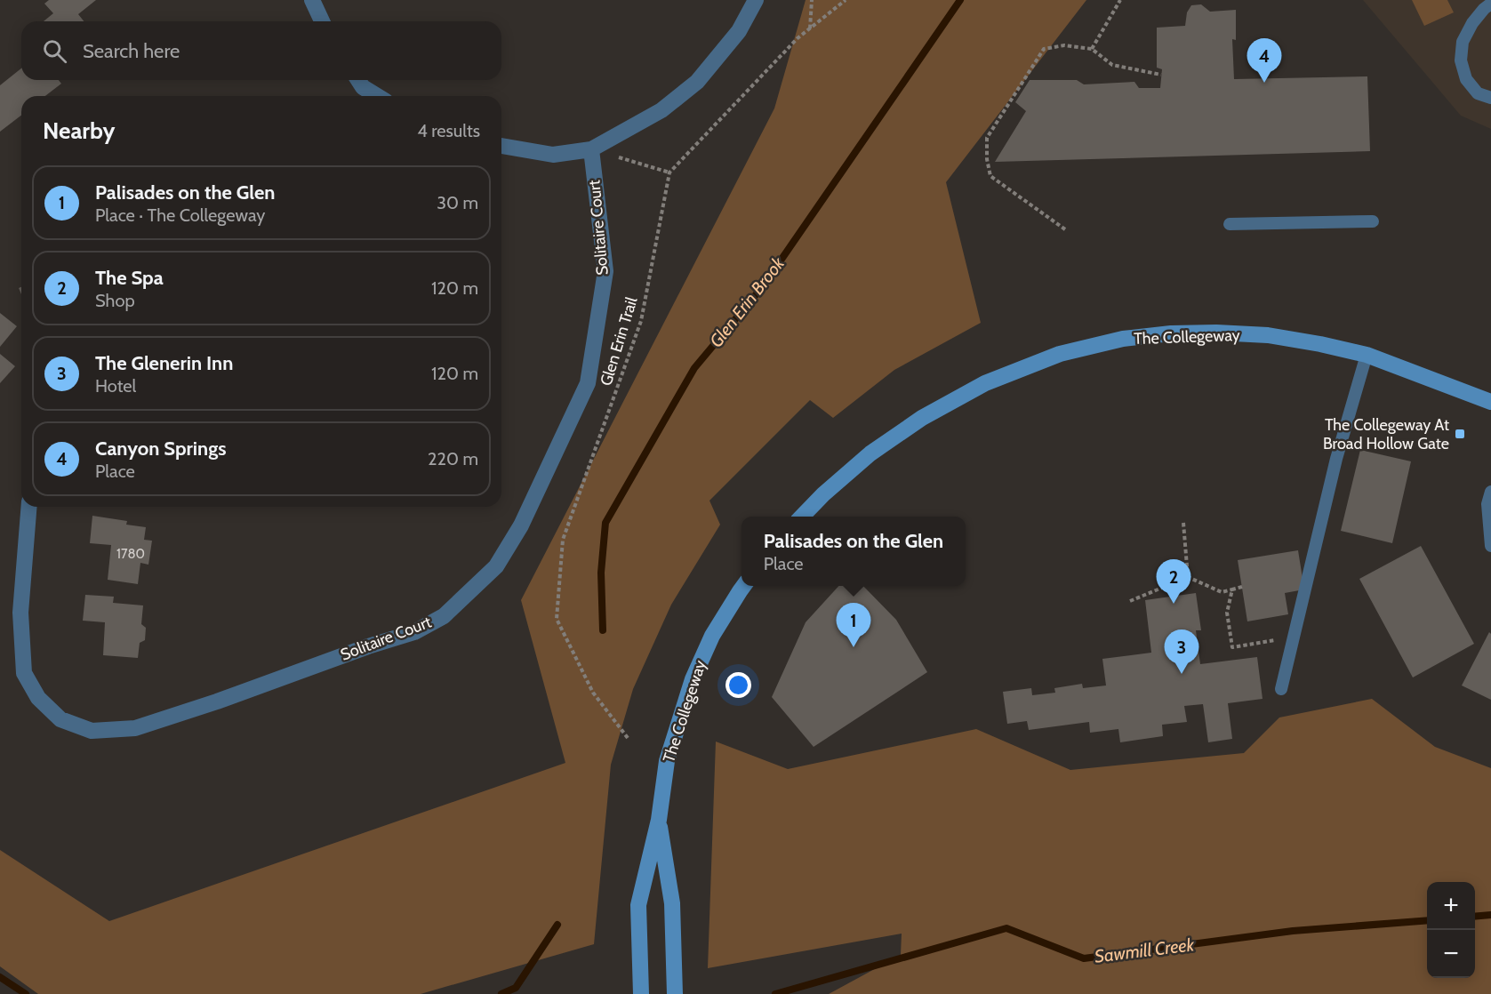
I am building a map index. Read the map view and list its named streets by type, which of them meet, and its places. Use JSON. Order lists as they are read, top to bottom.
{
  "streets": {
    "street": ["Solitaire Court", "The Collegeway"],
    "path": ["Glen Erin Trail"]
  },
  "water": ["Glen Erin Brook", "Sawmill Creek"],
  "places": {
    "transit": ["The Collegeway At Broad Hollow Gate"]
  },
  "house_numbers": ["1780"],
  "page": {
    "search": "Search here",
    "pins": [
      "4",
      "2",
      "1",
      "3"
    ],
    "heading": ["Nearby", "4 results"],
    "list": [
      {
        "mark": "1",
        "name": "Palisades on the Glen",
        "note": "Place · The Collegeway",
        "value": "30 m"
      },
      {
        "mark": "2",
        "name": "The Spa",
        "note": "Shop",
        "value": "120 m"
      },
      {
        "mark": "3",
        "name": "The Glenerin Inn",
        "note": "Hotel",
        "value": "120 m"
      },
      {
        "mark": "4",
        "name": "Canyon Springs",
        "note": "Place",
        "value": "220 m"
      }
    ],
    "popup": ["Palisades on the Glen", "Place"],
    "map_buttons": ["+", "−"]
  }
}
